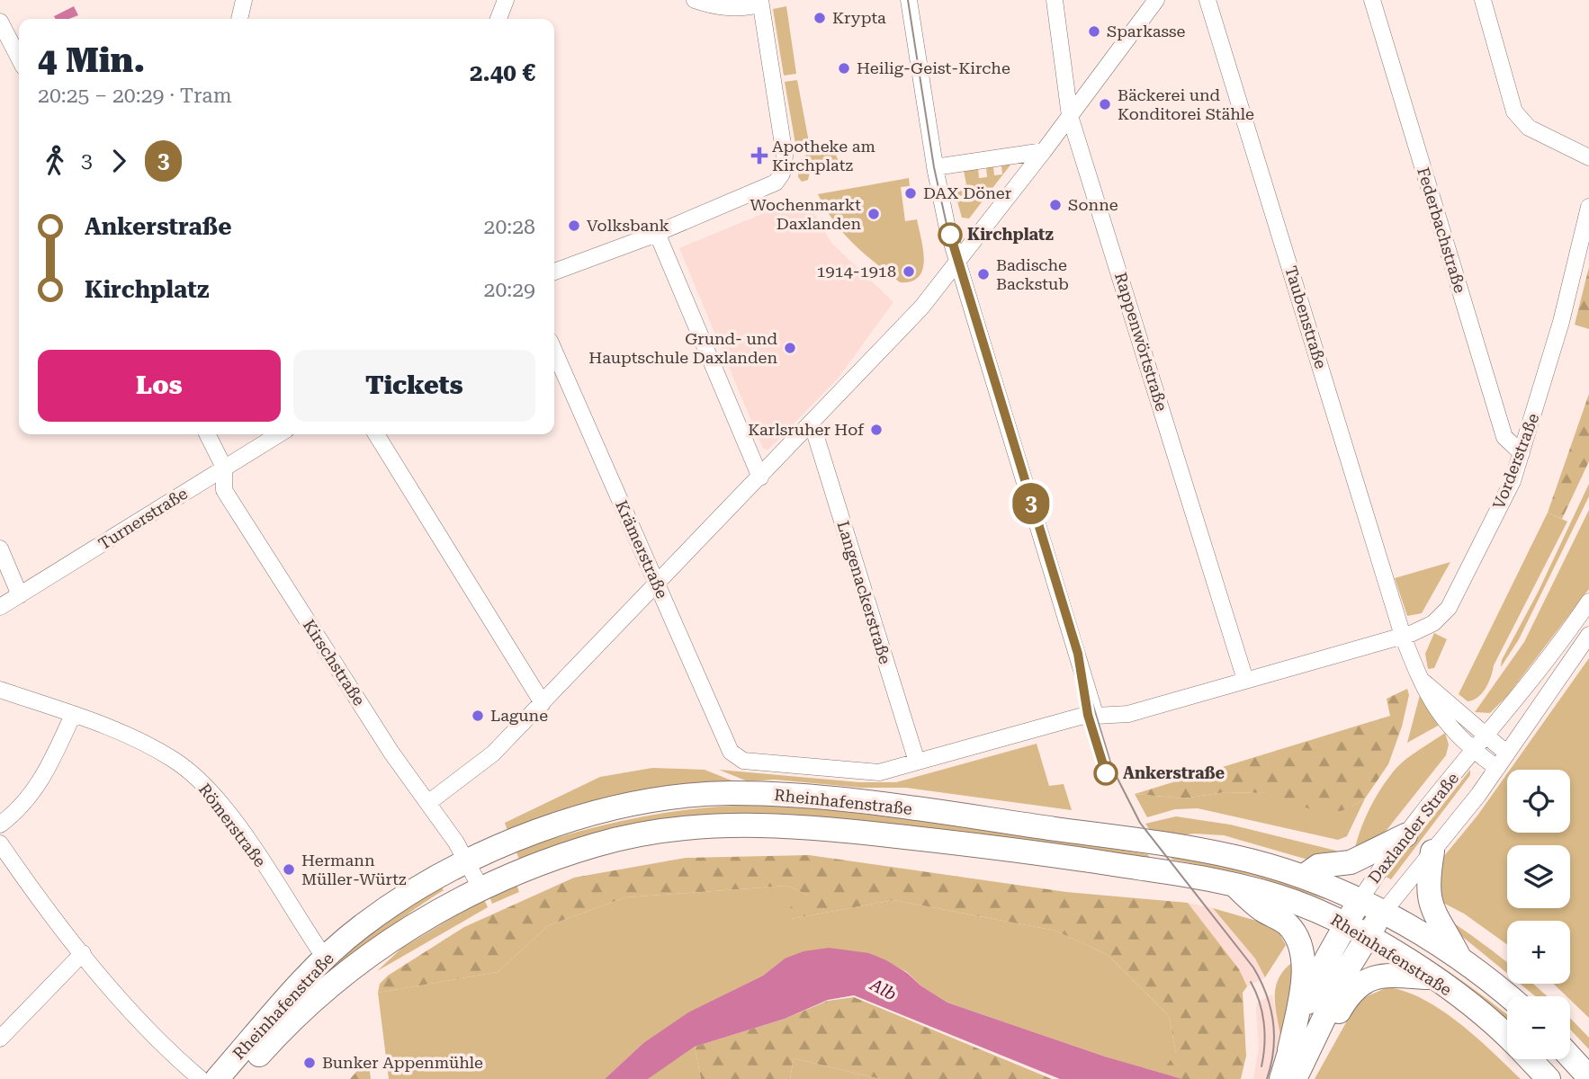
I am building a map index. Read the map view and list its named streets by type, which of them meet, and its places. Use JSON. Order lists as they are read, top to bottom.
{
  "streets": {
    "main road": ["Rheinhafenstraße", "Daxlander Straße"],
    "street": [
      "Federbachstraße",
      "Taubenstraße",
      "Rappenwörtstraße",
      "Vorderstraße",
      "Turnerstraße",
      "Krämerstraße",
      "Langenackerstraße",
      "Kirschstraße",
      "Römerstraße"
    ]
  },
  "crossings": [
    ["Federbachstraße", "Vorderstraße"],
    ["Taubenstraße", "Vorderstraße"],
    ["Turnerstraße", "Kirschstraße"],
    ["Krämerstraße", "Langenackerstraße"],
    ["Kirschstraße", "Rheinhafenstraße"],
    ["Rheinhafenstraße", "Römerstraße"],
    ["Rheinhafenstraße", "Daxlander Straße"]
  ],
  "water": ["Alb"],
  "places": {
    "other": [
      "Krypta",
      "Sparkasse",
      "Heilig-Geist-Kirche",
      "Bäckerei und Konditorei Stähle",
      "DAX Döner",
      "Sonne",
      "Wochenmarkt Daxlanden",
      "Volksbank",
      "Kirchplatz",
      "1914-1918",
      "Badische Backstub",
      "Grund- und Hauptschule Daxlanden",
      "Karlsruher Hof",
      "Lagune",
      "Ankerstraße",
      "Hermann Müller-Würtz",
      "Bunker Appenmühle"
    ],
    "health": ["Apotheke am Kirchplatz"]
  },
  "lines": ["tram line 3"],
  "page": {
    "on_map": "3",
    "heading": ["4 Min.", "20:25 – 20:29 · Tram", "2.40 €"],
    "legs": ["3", "3"],
    "list": [
      {
        "name": "Ankerstraße",
        "value": "20:28"
      },
      {
        "name": "Kirchplatz",
        "value": "20:29"
      }
    ],
    "buttons": ["Los", "Tickets"],
    "map_buttons": ["+", "−"]
  }
}
